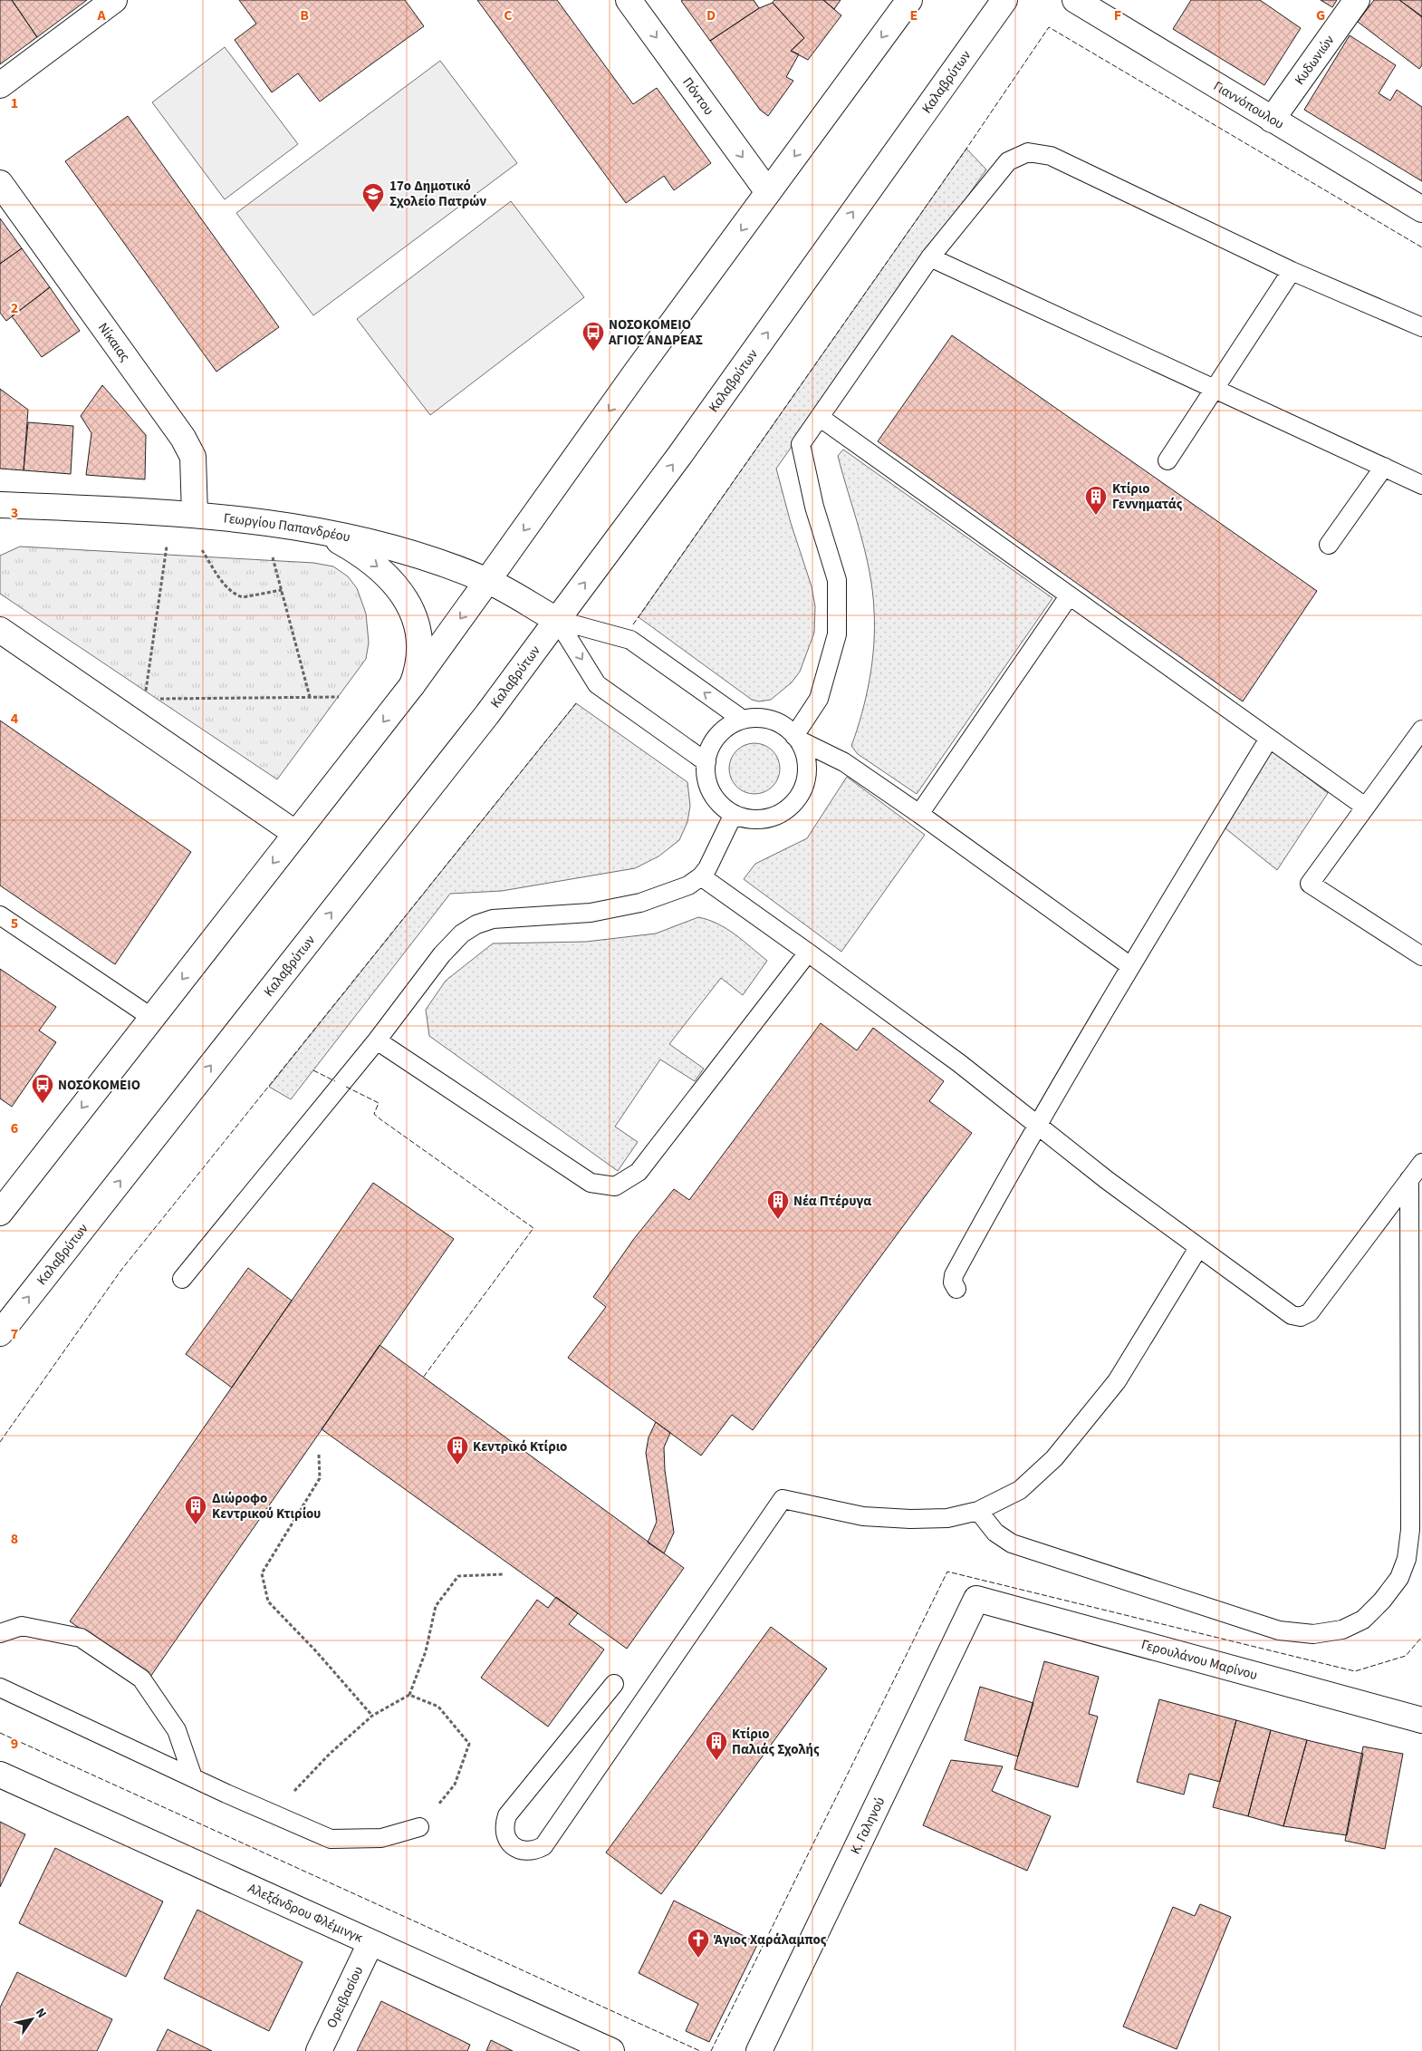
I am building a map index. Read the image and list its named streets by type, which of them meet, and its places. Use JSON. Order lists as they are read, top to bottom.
{
  "streets": {
    "main road": [
      "Κυδωνιών",
      "Καλαβρύτων",
      "Πόντου",
      "Γιαννόπουλου",
      "Νίκαιας",
      "Γεωργίου Παπανδρέου",
      "Γερουλάνου Μαρίνου",
      "Κ. Γαληνού",
      "Αλεξάνδρου Φλέμινγκ",
      "Ορειβασίου"
    ]
  },
  "crossings": [
    ["Κυδωνιών", "Γιαννόπουλου"],
    ["Καλαβρύτων", "Γεωργίου Παπανδρέου"],
    ["Νίκαιας", "Γεωργίου Παπανδρέου"],
    ["Γερουλάνου Μαρίνου", "Κ. Γαληνού"],
    ["Αλεξάνδρου Φλέμινγκ", "Ορειβασίου"]
  ],
  "one_way": ["Πόντου"],
  "places": {
    "school or university": ["17ο Δημοτικό Σχολείο Πατρών"],
    "bus stop": ["ΝΟΣΟΚΟΜΕΙΟ ΑΓΙΟΣ ΑΝΔΡΕΑΣ", "ΝΟΣΟΚΟΜΕΙΟ"],
    "building": [
      "Κτίριο Γεννηματάς",
      "Νέα Πτέρυγα",
      "Κεντρικό Κτίριο",
      "Διώροφο Κεντρικού Κτιρίου",
      "Κτίριο Παλιάς Σχολής"
    ],
    "church": ["Άγιος Χαράλαμπος"]
  },
  "north": "top right",
  "grid": {
    "columns": [
      "A",
      "B",
      "C",
      "D",
      "E",
      "F",
      "G"
    ],
    "rows": [
      "1",
      "2",
      "3",
      "4",
      "5",
      "6",
      "7",
      "8",
      "9"
    ]
  }
}
